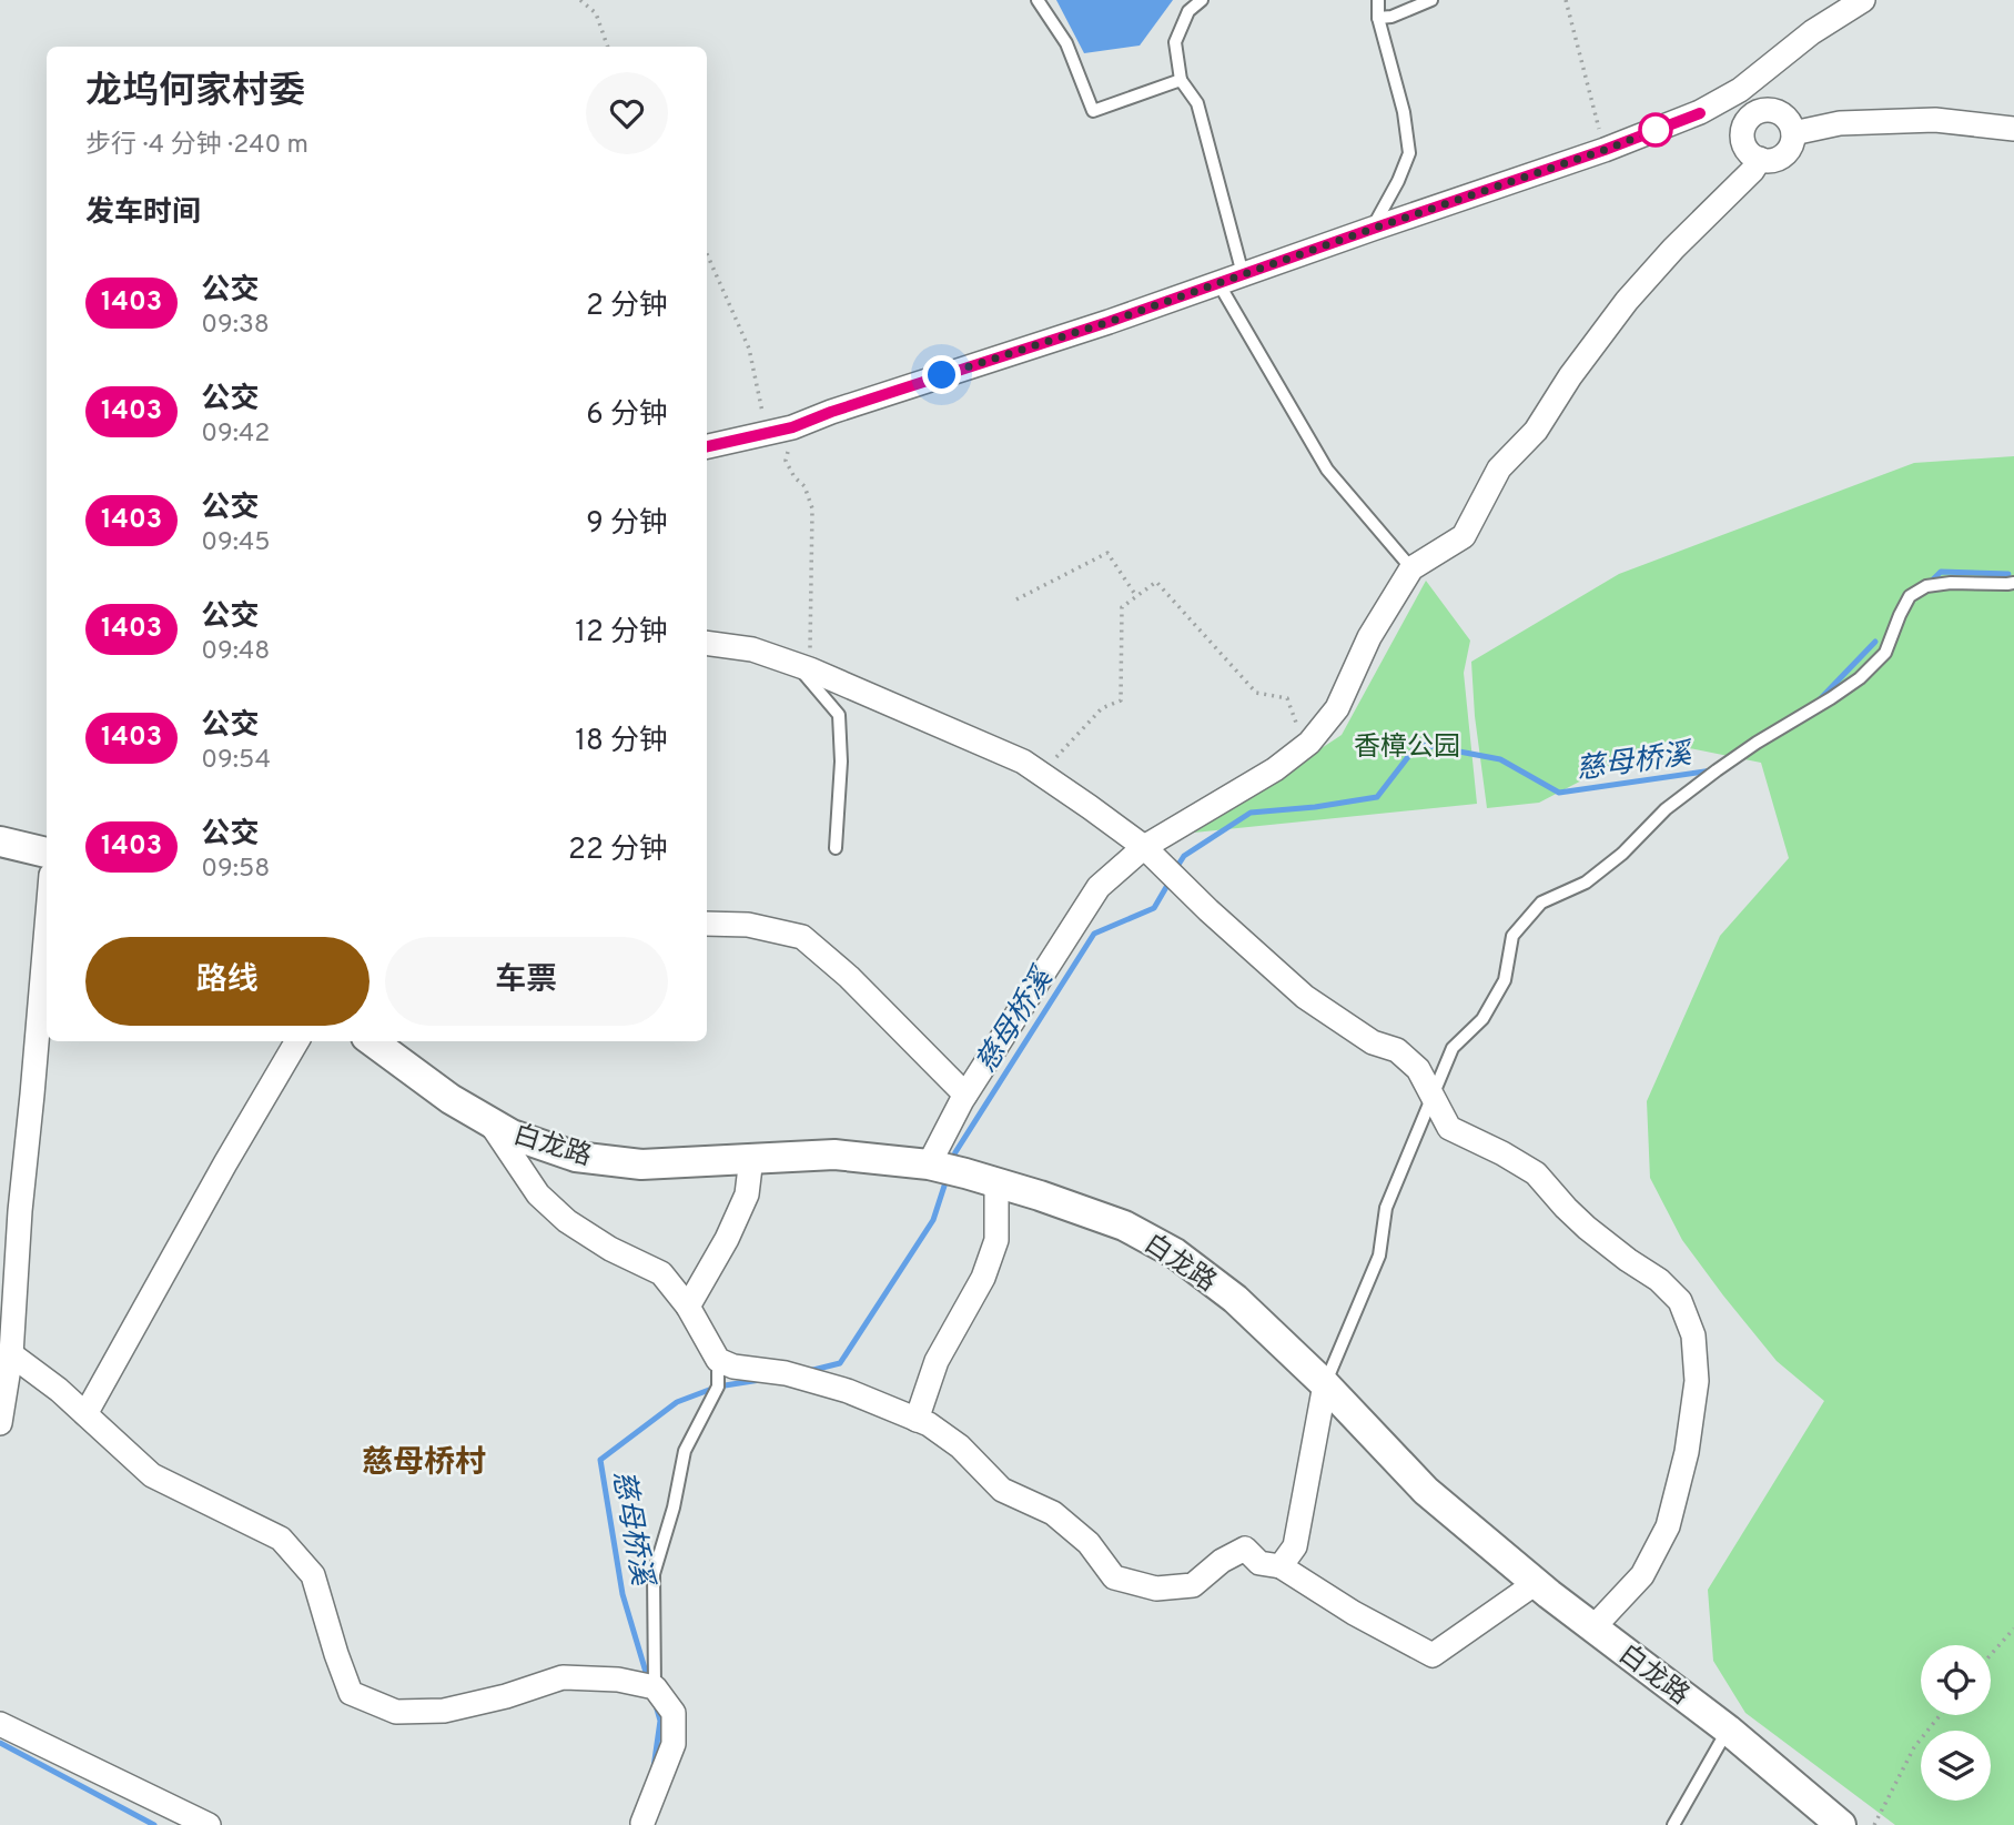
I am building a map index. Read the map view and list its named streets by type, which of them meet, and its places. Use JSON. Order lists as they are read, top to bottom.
{
  "streets": {
    "street": ["白龙路"]
  },
  "districts": ["慈母桥村"],
  "water": ["慈母桥溪"],
  "parks": ["香樟公园"],
  "lines": ["bus line 1403"],
  "page": {
    "heading": [
      ["龙坞何家村委", "步行 · 4 分钟 · 240 m"],
      "发车时间"
    ],
    "list": [
      {
        "mark": "1403",
        "name": "公交",
        "note": "09:38",
        "value": "2 分钟"
      },
      {
        "mark": "1403",
        "name": "公交",
        "note": "09:42",
        "value": "6 分钟"
      },
      {
        "mark": "1403",
        "name": "公交",
        "note": "09:45",
        "value": "9 分钟"
      },
      {
        "mark": "1403",
        "name": "公交",
        "note": "09:48",
        "value": "12 分钟"
      },
      {
        "mark": "1403",
        "name": "公交",
        "note": "09:54",
        "value": "18 分钟"
      },
      {
        "mark": "1403",
        "name": "公交",
        "note": "09:58",
        "value": "22 分钟"
      }
    ],
    "buttons": ["路线", "车票"]
  }
}
